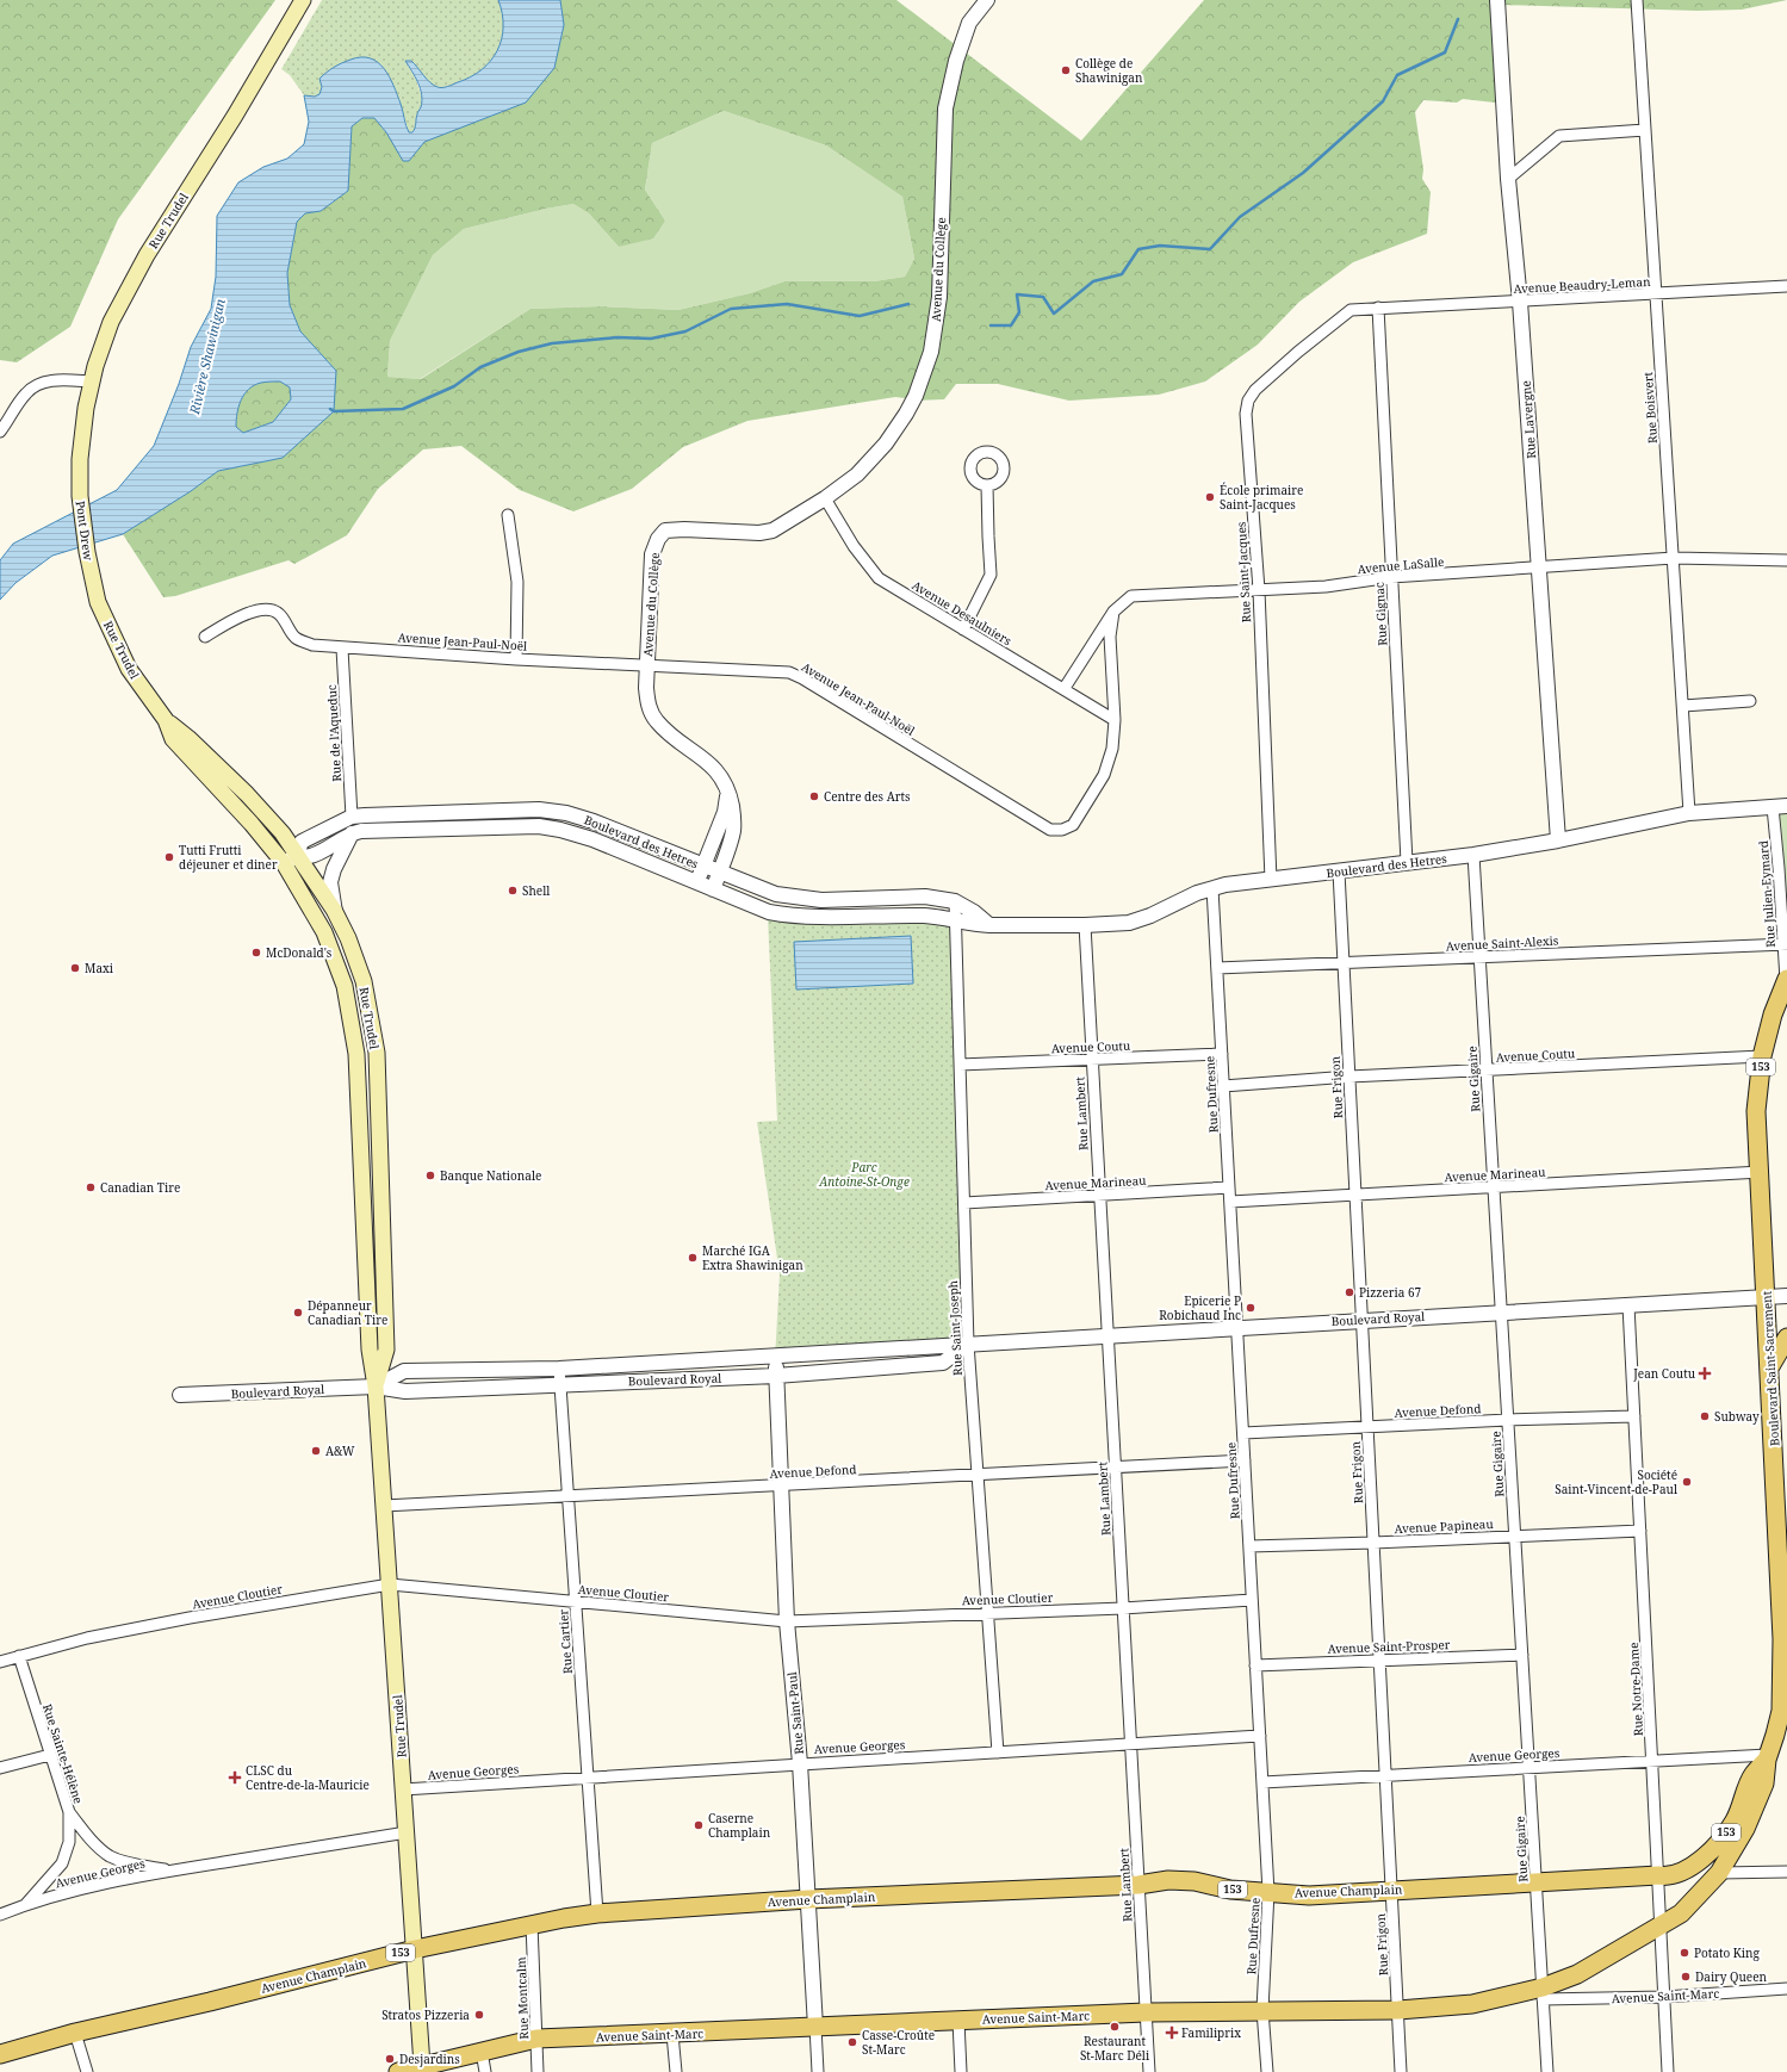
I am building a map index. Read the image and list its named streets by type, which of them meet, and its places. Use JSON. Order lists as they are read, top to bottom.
{
  "streets": {
    "main road": [
      "Rue Trudel",
      "Pont Drew",
      "153",
      "Boulevard Saint-Sacrement",
      "Avenue Champlain",
      "Avenue Saint-Marc"
    ],
    "street": [
      "Avenue du Collège",
      "Avenue Beaudry-Leman",
      "Rue Boisvert",
      "Rue Lavergne",
      "Avenue LaSalle",
      "Rue Saint-Jacques",
      "Avenue Desaulniers",
      "Rue Gignac",
      "Avenue Jean-Paul-Noël",
      "Rue de l'Aqueduc",
      "Boulevard des Hetres",
      "Rue Julien-Eymard",
      "Avenue Saint-Alexis",
      "Avenue Coutu",
      "Rue Gigaire",
      "Rue Frigon",
      "Rue Dufresne",
      "Rue Lambert",
      "Avenue Marineau",
      "Boulevard Royal",
      "Rue Saint-Joseph",
      "Avenue Defond",
      "Avenue Papineau",
      "Avenue Cloutier",
      "Rue Cartier",
      "Avenue Saint-Prosper",
      "Rue Notre-Dame",
      "Rue Saint-Paul",
      "Avenue Georges",
      "Rue Sainte-Hélène",
      "Rue Montcalm"
    ]
  },
  "crossings": [
    ["Rue Trudel", "Pont Drew"],
    ["Rue Trudel", "Boulevard des Hetres"],
    ["Rue Trudel", "Boulevard Royal"],
    ["Rue Trudel", "Avenue Defond"],
    ["Rue Trudel", "Avenue Cloutier"],
    ["Rue Trudel", "Avenue Georges"],
    ["Rue Trudel", "Avenue Champlain"],
    ["Rue Trudel", "Avenue Saint-Marc"],
    ["Avenue du Collège", "Avenue Desaulniers"],
    ["Avenue du Collège", "Avenue Jean-Paul-Noël"],
    ["Avenue du Collège", "Boulevard des Hetres"],
    ["Avenue Beaudry-Leman", "Rue Boisvert"],
    ["Avenue Beaudry-Leman", "Rue Lavergne"],
    ["Avenue Beaudry-Leman", "Rue Saint-Jacques"],
    ["Avenue Beaudry-Leman", "Rue Gignac"],
    ["Rue Boisvert", "Avenue LaSalle"],
    ["Rue Boisvert", "Boulevard des Hetres"],
    ["Rue Lavergne", "Avenue LaSalle"],
    ["Rue Lavergne", "Boulevard des Hetres"],
    ["Avenue LaSalle", "Rue Saint-Jacques"],
    ["Avenue LaSalle", "Avenue Desaulniers"],
    ["Avenue LaSalle", "Rue Gignac"],
    ["Avenue LaSalle", "Avenue Jean-Paul-Noël"],
    ["Rue Saint-Jacques", "Rue Gignac"],
    ["Rue Saint-Jacques", "Boulevard des Hetres"],
    ["Avenue Desaulniers", "Avenue Jean-Paul-Noël"],
    ["Rue Gignac", "Boulevard des Hetres"],
    ["Avenue Jean-Paul-Noël", "Rue de l'Aqueduc"],
    ["Rue de l'Aqueduc", "Boulevard des Hetres"],
    ["Boulevard des Hetres", "Rue Julien-Eymard"],
    ["Boulevard des Hetres", "Rue Gigaire"],
    ["Boulevard des Hetres", "Rue Frigon"],
    ["Boulevard des Hetres", "Rue Dufresne"],
    ["Boulevard des Hetres", "Rue Lambert"],
    ["Boulevard des Hetres", "Rue Saint-Joseph"],
    ["Rue Julien-Eymard", "Avenue Saint-Alexis"],
    ["Rue Julien-Eymard", "Boulevard Saint-Sacrement"],
    ["Avenue Saint-Alexis", "Rue Gigaire"],
    ["Avenue Saint-Alexis", "Rue Frigon"],
    ["Avenue Saint-Alexis", "Rue Dufresne"],
    ["Avenue Coutu", "Rue Gigaire"],
    ["Avenue Coutu", "Rue Frigon"],
    ["Avenue Coutu", "Rue Dufresne"],
    ["Avenue Coutu", "Rue Lambert"],
    ["Avenue Coutu", "Rue Saint-Joseph"],
    ["Avenue Coutu", "Boulevard Saint-Sacrement"],
    ["Rue Gigaire", "Avenue Marineau"],
    ["Rue Gigaire", "Boulevard Royal"],
    ["Rue Gigaire", "Avenue Defond"],
    ["Rue Gigaire", "Avenue Papineau"],
    ["Rue Gigaire", "Avenue Saint-Prosper"],
    ["Rue Gigaire", "Avenue Georges"],
    ["Rue Gigaire", "Avenue Champlain"],
    ["Rue Gigaire", "Avenue Saint-Marc"],
    ["Rue Frigon", "Avenue Marineau"],
    ["Rue Frigon", "Boulevard Royal"],
    ["Rue Frigon", "Avenue Defond"],
    ["Rue Frigon", "Avenue Papineau"],
    ["Rue Frigon", "Avenue Saint-Prosper"],
    ["Rue Frigon", "Avenue Georges"],
    ["Rue Frigon", "Avenue Champlain"],
    ["Rue Frigon", "Avenue Saint-Marc"],
    ["Rue Dufresne", "Avenue Marineau"],
    ["Rue Dufresne", "Boulevard Royal"],
    ["Rue Dufresne", "Avenue Defond"],
    ["Rue Dufresne", "Avenue Papineau"],
    ["Rue Dufresne", "Avenue Cloutier"],
    ["Rue Dufresne", "Avenue Saint-Prosper"],
    ["Rue Dufresne", "Avenue Georges"],
    ["Rue Dufresne", "Avenue Champlain"],
    ["Rue Dufresne", "Avenue Saint-Marc"],
    ["Rue Lambert", "Avenue Marineau"],
    ["Rue Lambert", "Boulevard Royal"],
    ["Rue Lambert", "Avenue Defond"],
    ["Rue Lambert", "Avenue Cloutier"],
    ["Rue Lambert", "Avenue Georges"],
    ["Rue Lambert", "Avenue Champlain"],
    ["Rue Lambert", "Avenue Saint-Marc"],
    ["Avenue Marineau", "Rue Saint-Joseph"],
    ["Avenue Marineau", "Boulevard Saint-Sacrement"],
    ["Boulevard Royal", "Rue Saint-Joseph"],
    ["Boulevard Royal", "Boulevard Saint-Sacrement"],
    ["Boulevard Royal", "Rue Cartier"],
    ["Boulevard Royal", "Rue Notre-Dame"],
    ["Boulevard Royal", "Rue Saint-Paul"],
    ["Rue Saint-Joseph", "Avenue Defond"],
    ["Rue Saint-Joseph", "Avenue Cloutier"],
    ["Rue Saint-Joseph", "Avenue Georges"],
    ["Boulevard Saint-Sacrement", "Rue Notre-Dame"],
    ["Boulevard Saint-Sacrement", "Avenue Georges"],
    ["Boulevard Saint-Sacrement", "Avenue Champlain"],
    ["Boulevard Saint-Sacrement", "Avenue Saint-Marc"],
    ["Avenue Defond", "Rue Cartier"],
    ["Avenue Defond", "Rue Notre-Dame"],
    ["Avenue Defond", "Rue Saint-Paul"],
    ["Avenue Papineau", "Rue Notre-Dame"],
    ["Avenue Cloutier", "Rue Cartier"],
    ["Avenue Cloutier", "Rue Saint-Paul"],
    ["Avenue Cloutier", "Rue Sainte-Hélène"],
    ["Rue Cartier", "Avenue Georges"],
    ["Rue Cartier", "Avenue Champlain"],
    ["Rue Notre-Dame", "Avenue Georges"],
    ["Rue Notre-Dame", "Avenue Champlain"],
    ["Rue Notre-Dame", "Avenue Saint-Marc"],
    ["Rue Saint-Paul", "Avenue Georges"],
    ["Rue Saint-Paul", "Avenue Champlain"],
    ["Rue Saint-Paul", "Avenue Saint-Marc"],
    ["Avenue Georges", "Rue Sainte-Hélène"],
    ["Avenue Champlain", "Rue Montcalm"],
    ["Avenue Saint-Marc", "Rue Montcalm"]
  ],
  "water": ["Rivière Shawinigan"],
  "parks": ["Parc Antoine-St-Onge"],
  "places": {
    "other": [
      "Collège de Shawinigan",
      "École primaire Saint-Jacques",
      "Centre des Arts",
      "Tutti Frutti déjeuner et diner",
      "Shell",
      "McDonald's",
      "Maxi",
      "Banque Nationale",
      "Canadian Tire",
      "Marché IGA Extra Shawinigan",
      "Pizzeria 67",
      "Epicerie P Robichaud Inc",
      "Dépanneur Canadian Tire",
      "Subway",
      "A&W",
      "Société Saint-Vincent-de-Paul",
      "Caserne Champlain",
      "Potato King",
      "Dairy Queen",
      "Stratos Pizzeria",
      "Restaurant St-Marc Déli",
      "Casse-Croûte St-Marc",
      "Desjardins"
    ],
    "health": ["Jean Coutu", "CLSC du Centre-de-la-Mauricie", "Familiprix"]
  }
}
